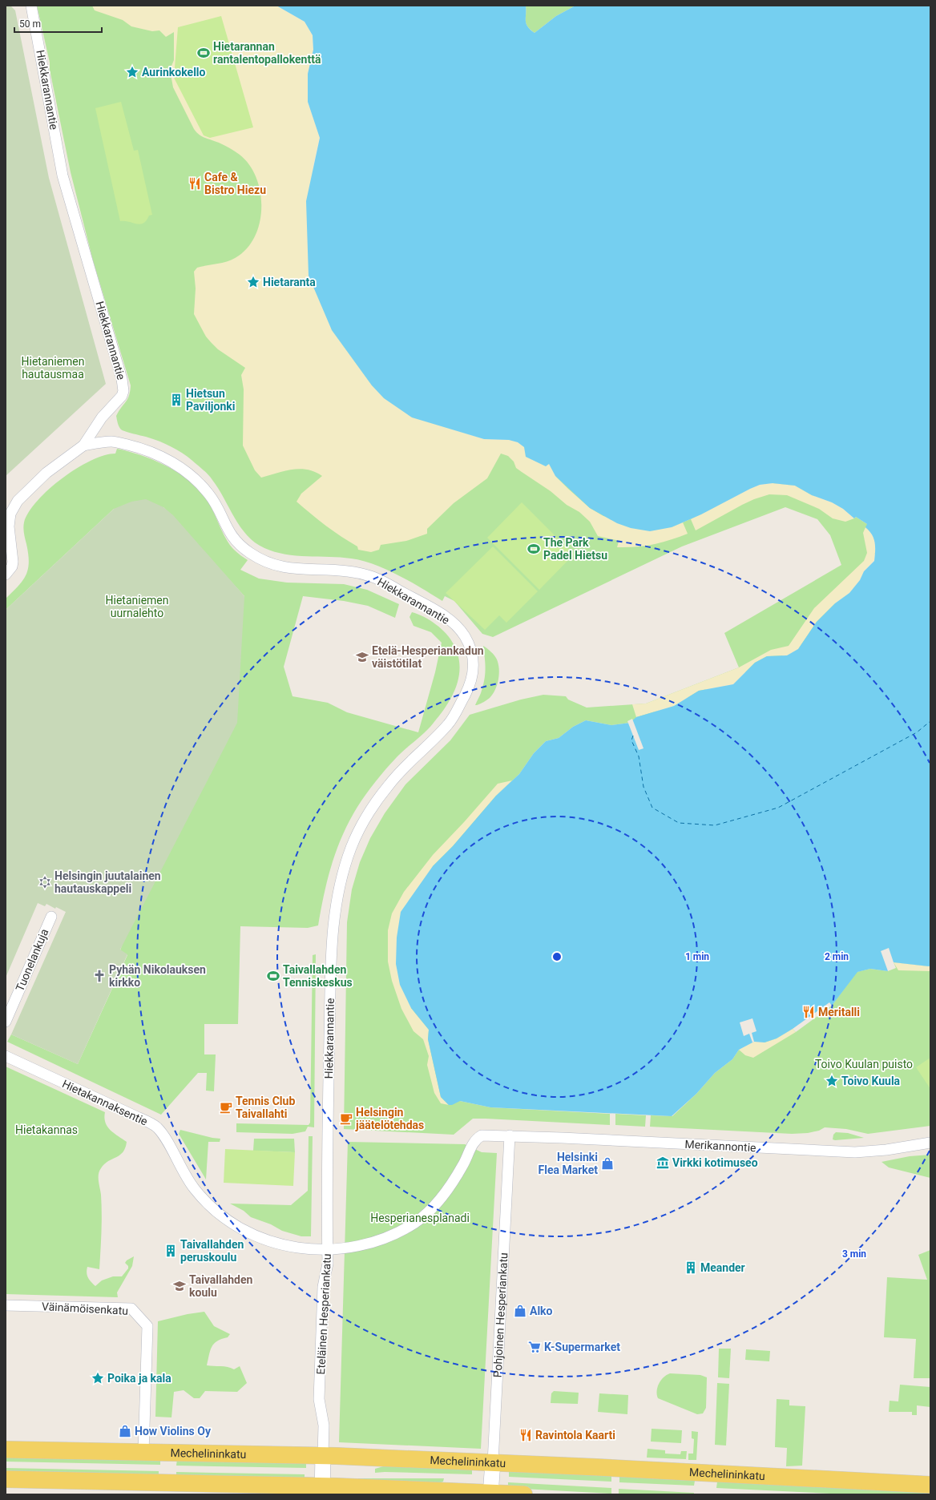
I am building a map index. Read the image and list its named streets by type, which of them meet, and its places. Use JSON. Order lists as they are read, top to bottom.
{
  "streets": {
    "main road": ["Mechelininkatu"],
    "street": [
      "Hiekkarannantie",
      "Tuonelankuja",
      "Hietakannaksentie",
      "Merikannontie",
      "Väinämöisenkatu",
      "Eteläinen Hesperiankatu",
      "Pohjoinen Hesperiankatu"
    ]
  },
  "crossings": [
    ["Hiekkarannantie", "Eteläinen Hesperiankatu"],
    ["Hietakannaksentie", "Merikannontie"],
    ["Hietakannaksentie", "Eteläinen Hesperiankatu"],
    ["Hietakannaksentie", "Pohjoinen Hesperiankatu"],
    ["Merikannontie", "Pohjoinen Hesperiankatu"],
    ["Väinämöisenkatu", "Mechelininkatu"],
    ["Eteläinen Hesperiankatu", "Mechelininkatu"],
    ["Pohjoinen Hesperiankatu", "Mechelininkatu"]
  ],
  "parks": [
    "Hietaniemen hautausmaa",
    "Hietaniemen uurnalehto",
    "Toivo Kuulan puisto",
    "Hietakannas",
    "Hesperianesplanadi"
  ],
  "places": {
    "sports": ["Hietarannan rantalentopallokenttä", "The Park Padel Hietsu", "Taivallahden Tenniskeskus"],
    "place": [
      "Aurinkokello",
      "Hietaranta",
      "Toivo Kuula",
      "Poika ja kala"
    ],
    "restaurant": ["Cafe & Bistro Hiezu", "Meritalli", "Ravintola Kaarti"],
    "building": ["Hietsun Paviljonki", "Taivallahden peruskoulu", "Meander"],
    "school or university": ["Etelä-Hesperiankadun väistötilat", "Taivallahden koulu"],
    "synagogue": ["Helsingin juutalainen hautauskappeli"],
    "church": ["Pyhän Nikolauksen kirkko"],
    "cafe": ["Tennis Club Taivallahti", "Helsingin jäätelötehdas"],
    "museum": ["Virkki kotimuseo"],
    "shop": ["Helsinki Flea Market", "Alko", "How Violins Oy"],
    "supermarket": ["K-Supermarket"]
  },
  "scale_bar": "50 m",
  "rings": ["1 min", "2 min", "3 min"]
}
